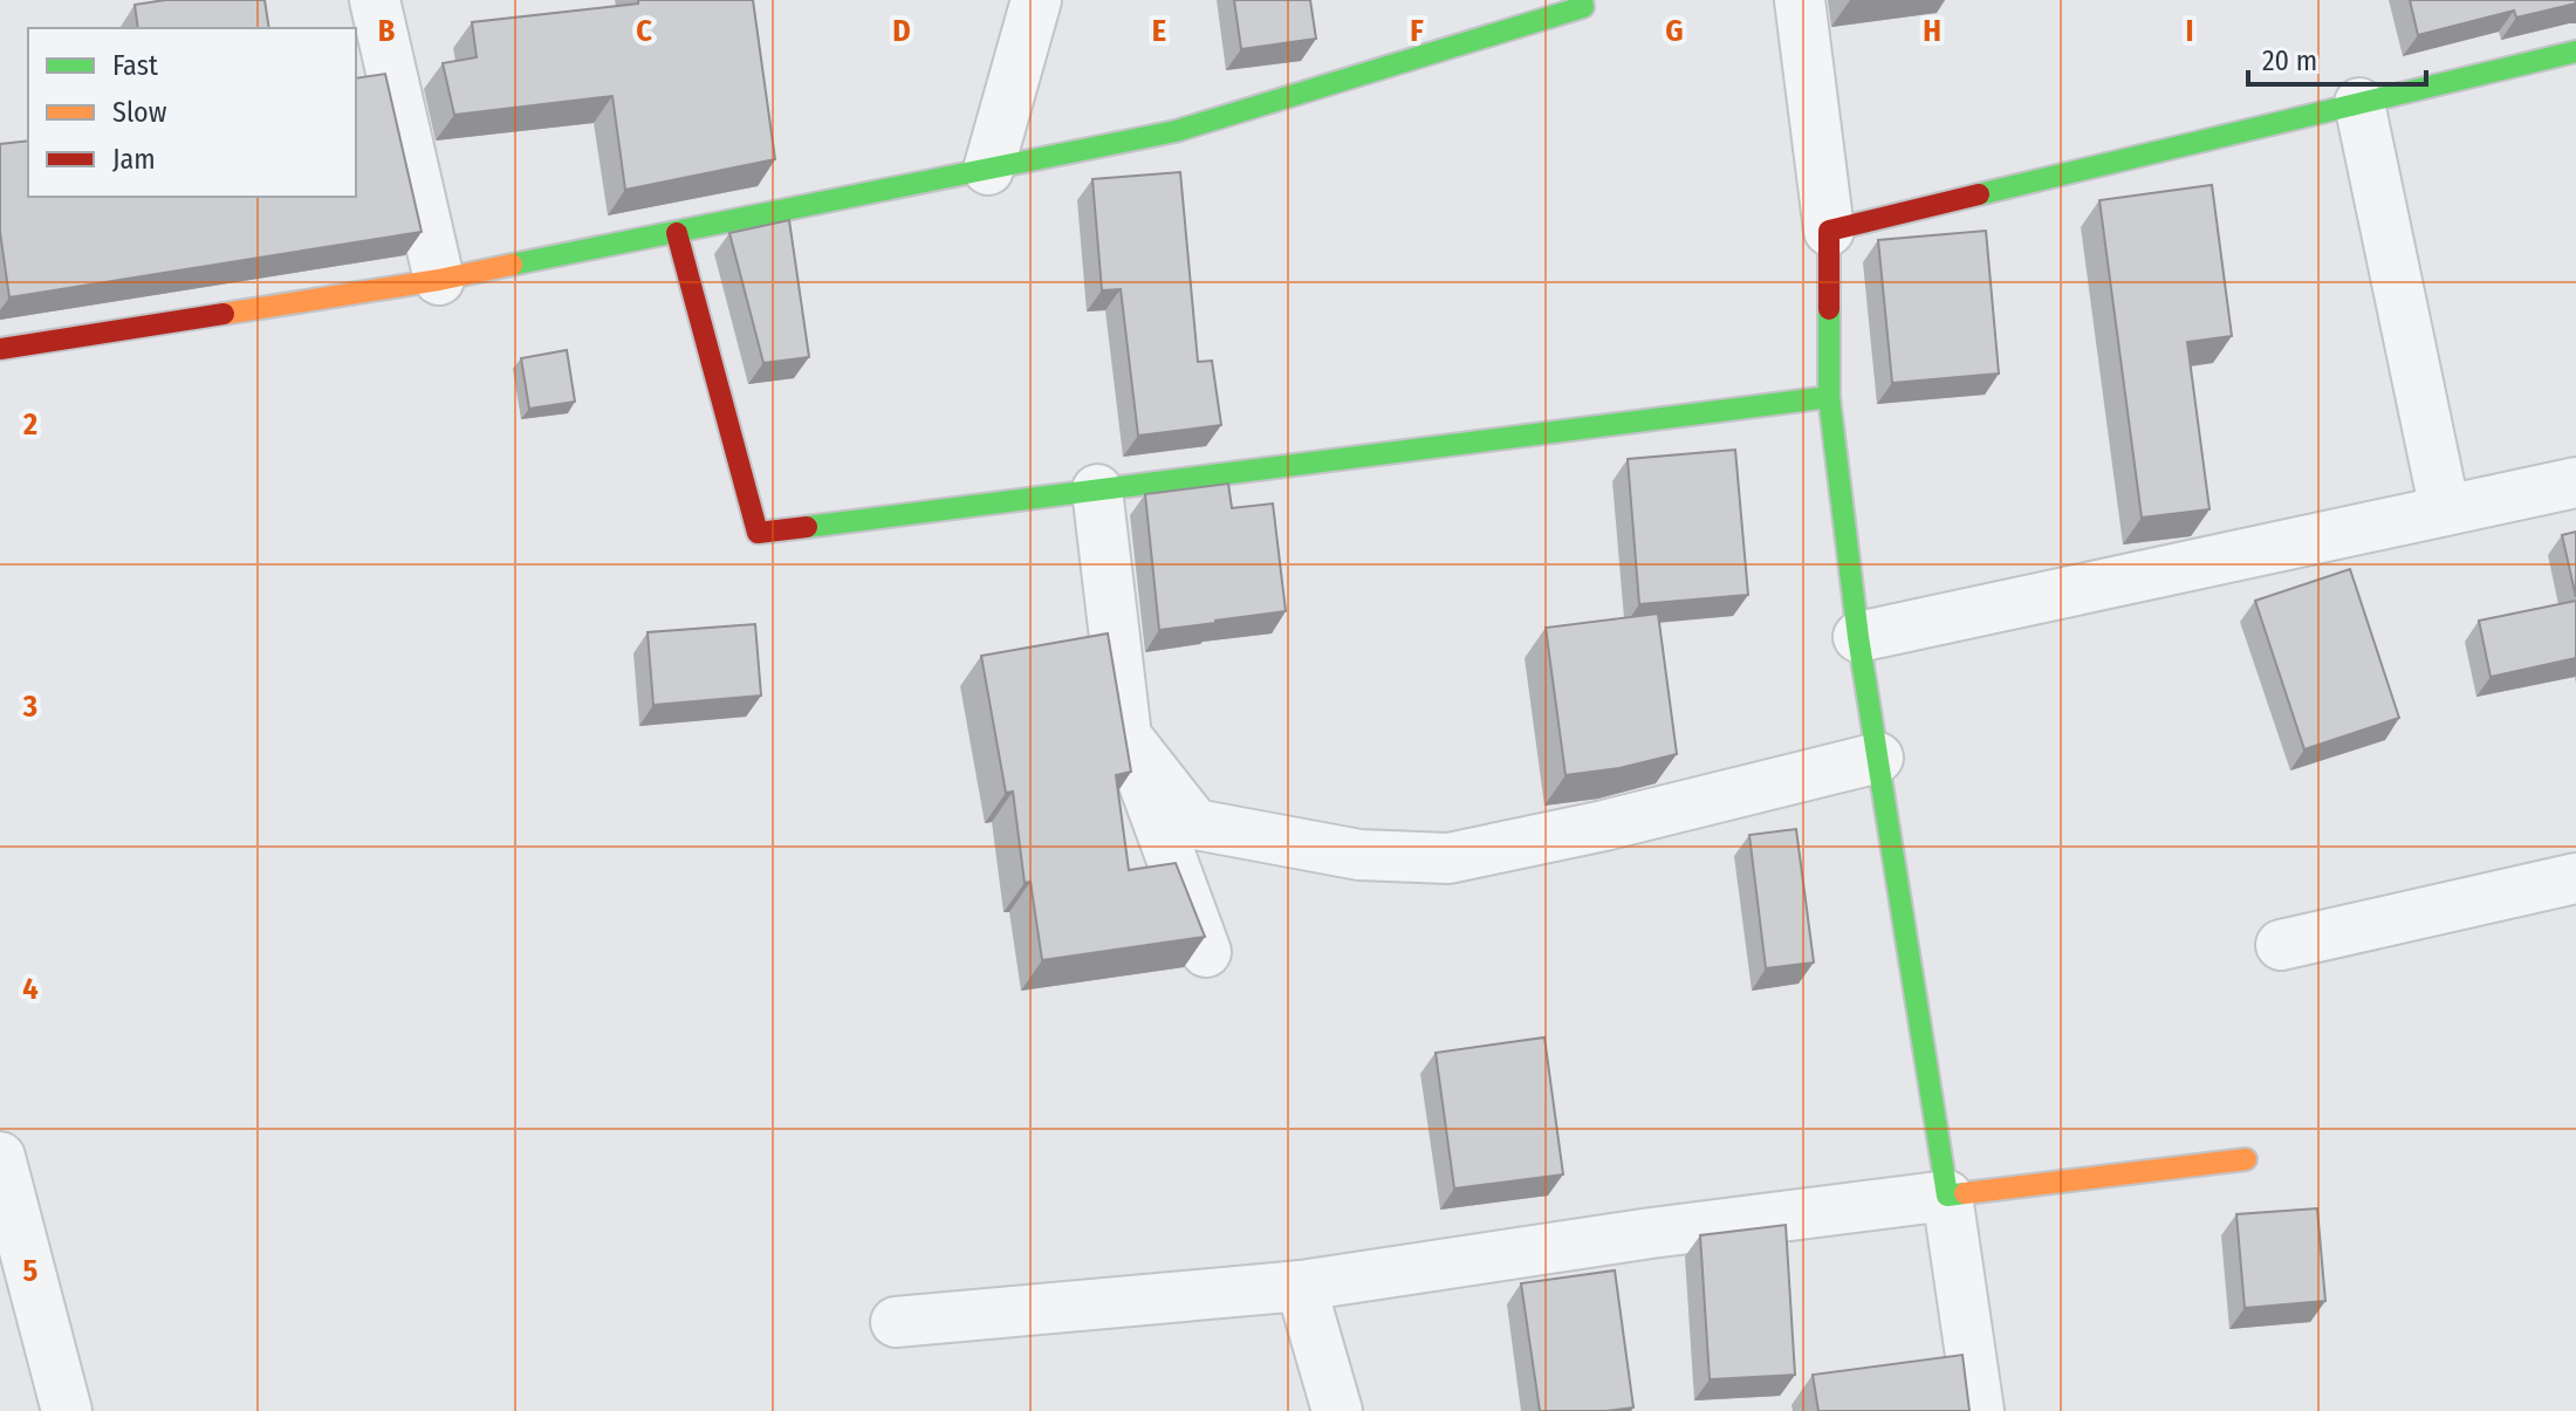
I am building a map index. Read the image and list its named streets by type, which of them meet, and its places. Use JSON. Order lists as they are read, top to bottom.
{
  "legend": ["Fast", "Slow", "Jam"],
  "scale_bar": "20 m",
  "grid": {
    "columns": [
      "B",
      "C",
      "D",
      "E",
      "F",
      "G",
      "H",
      "I"
    ],
    "rows": [
      "2",
      "3",
      "4",
      "5"
    ]
  }
}
